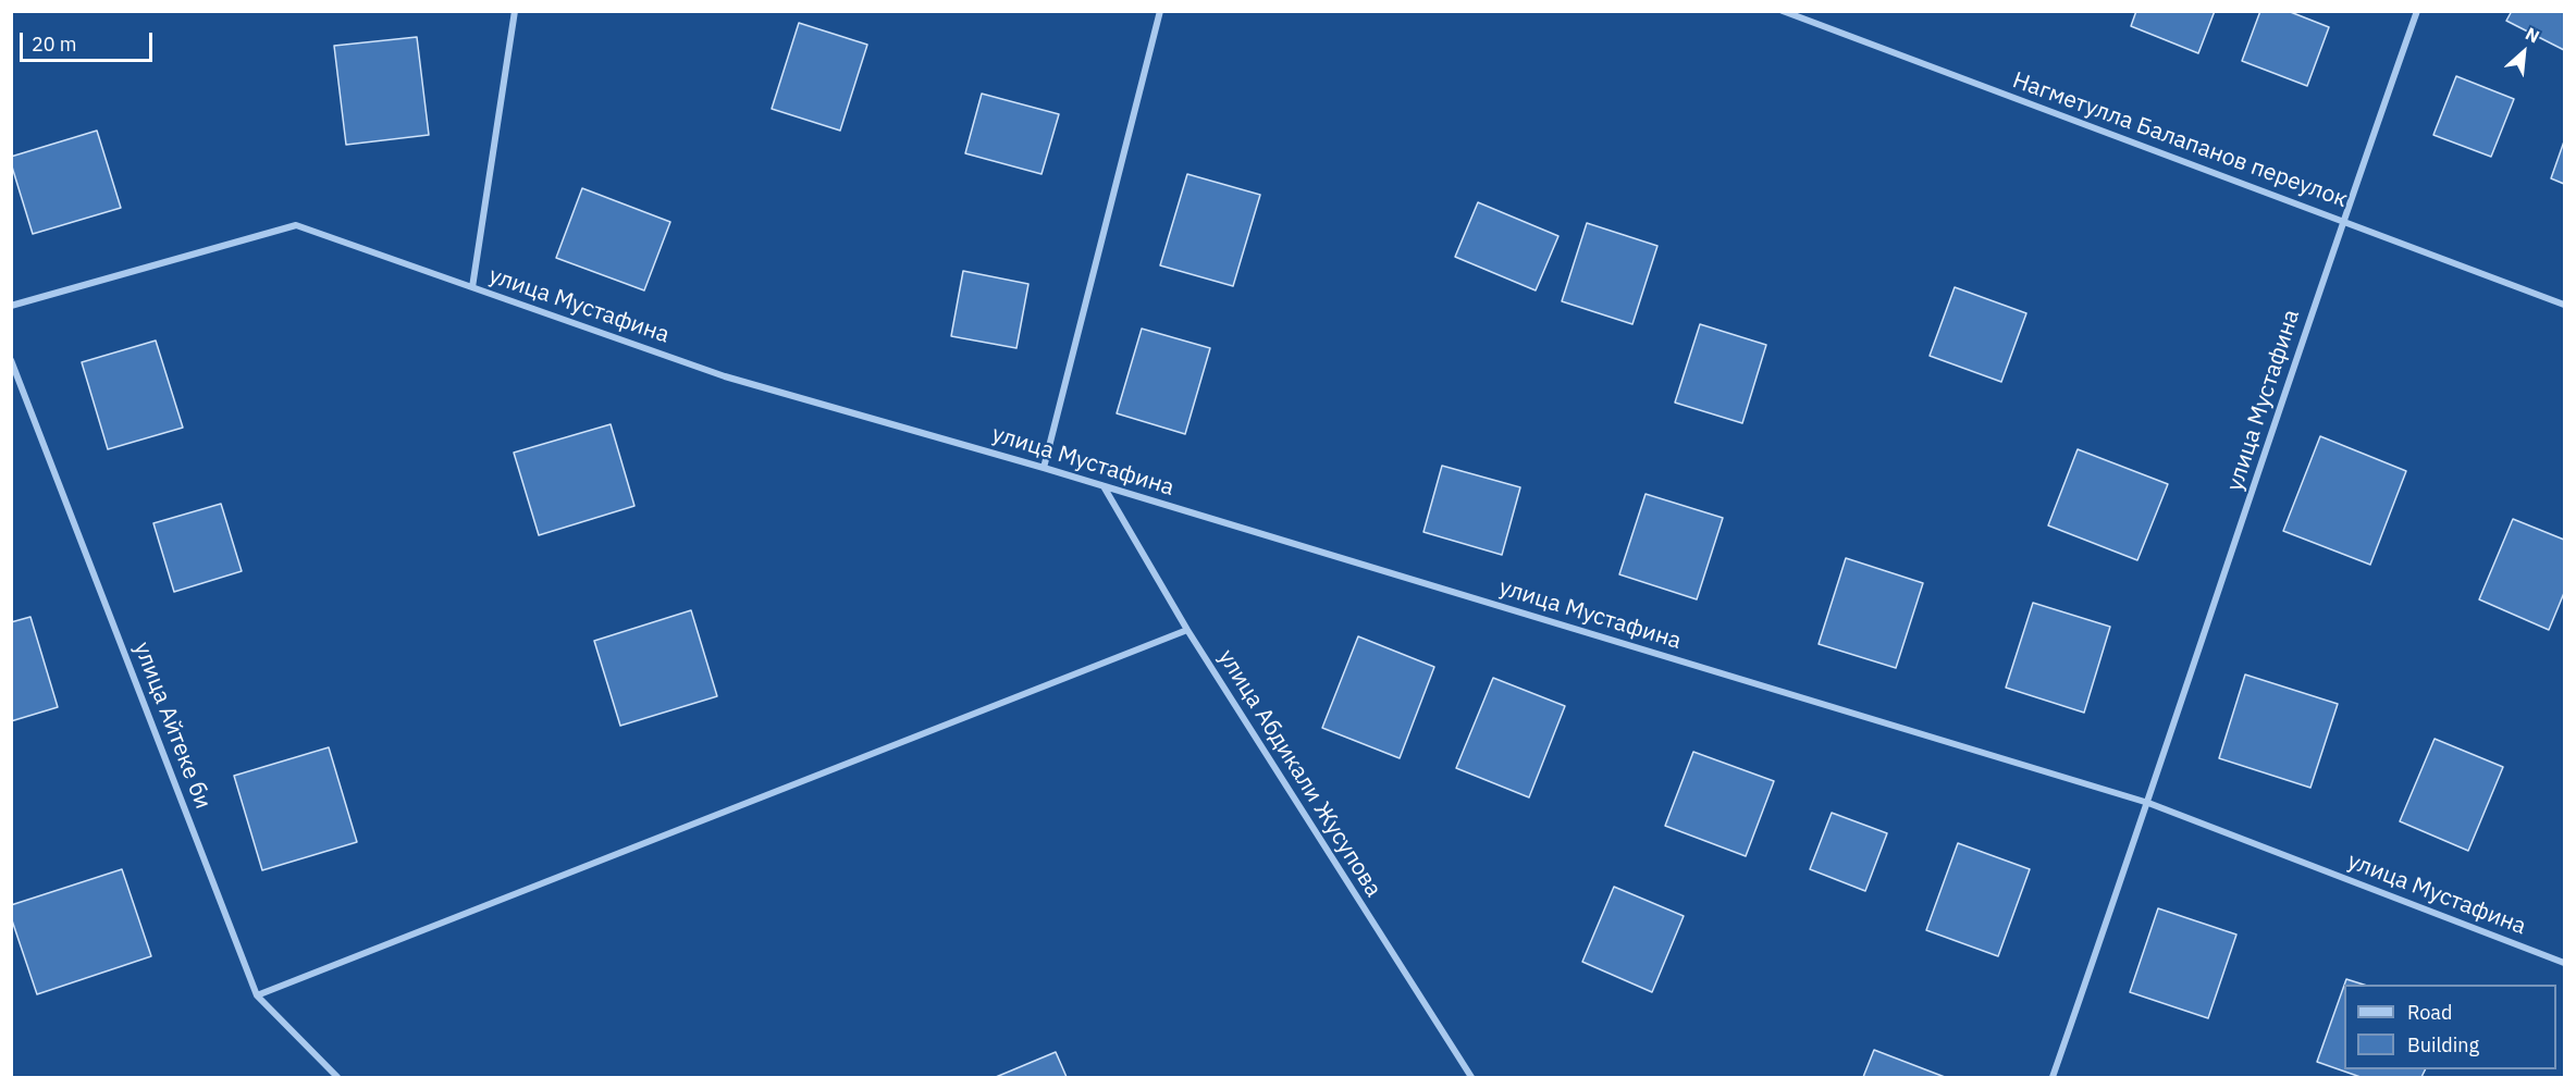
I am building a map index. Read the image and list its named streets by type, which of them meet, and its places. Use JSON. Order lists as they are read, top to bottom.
{
  "streets": {
    "street": [
      "Нагметулла Балапанов переулок",
      "улица Мустафина",
      "улица Айтеке би",
      "улица Абдикали Жусупова"
    ]
  },
  "crossings": [
    ["Нагметулла Балапанов переулок", "улица Мустафина"],
    ["улица Мустафина", "улица Абдикали Жусупова"]
  ],
  "legend": ["Road", "Building"],
  "scale_bar": "20 m",
  "north": "top right"
}
